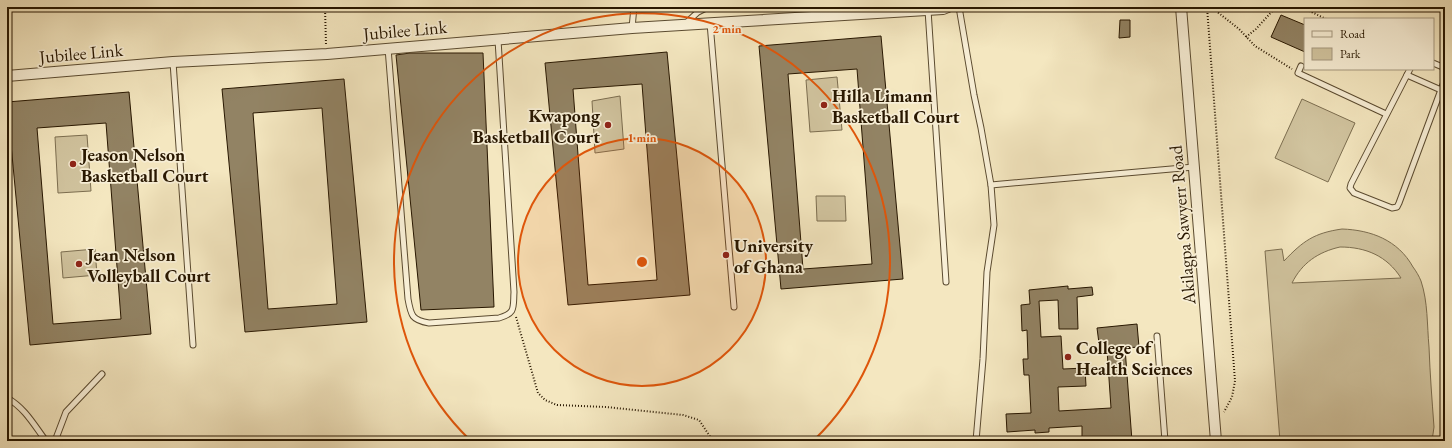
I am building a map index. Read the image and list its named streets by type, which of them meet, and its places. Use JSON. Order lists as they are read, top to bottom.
{
  "streets": {
    "street": ["Jubilee Link", "Akilagpa Sawyerr Road"]
  },
  "places": [
    "Hilla Limann Basketball Court",
    "Kwapong Basketball Court",
    "Jeason Nelson Basketball Court",
    "University of Ghana",
    "Jean Nelson Volleyball Court",
    "College of Health Sciences"
  ],
  "legend": ["Road", "Park"],
  "rings": ["2 min", "1 min"]
}
